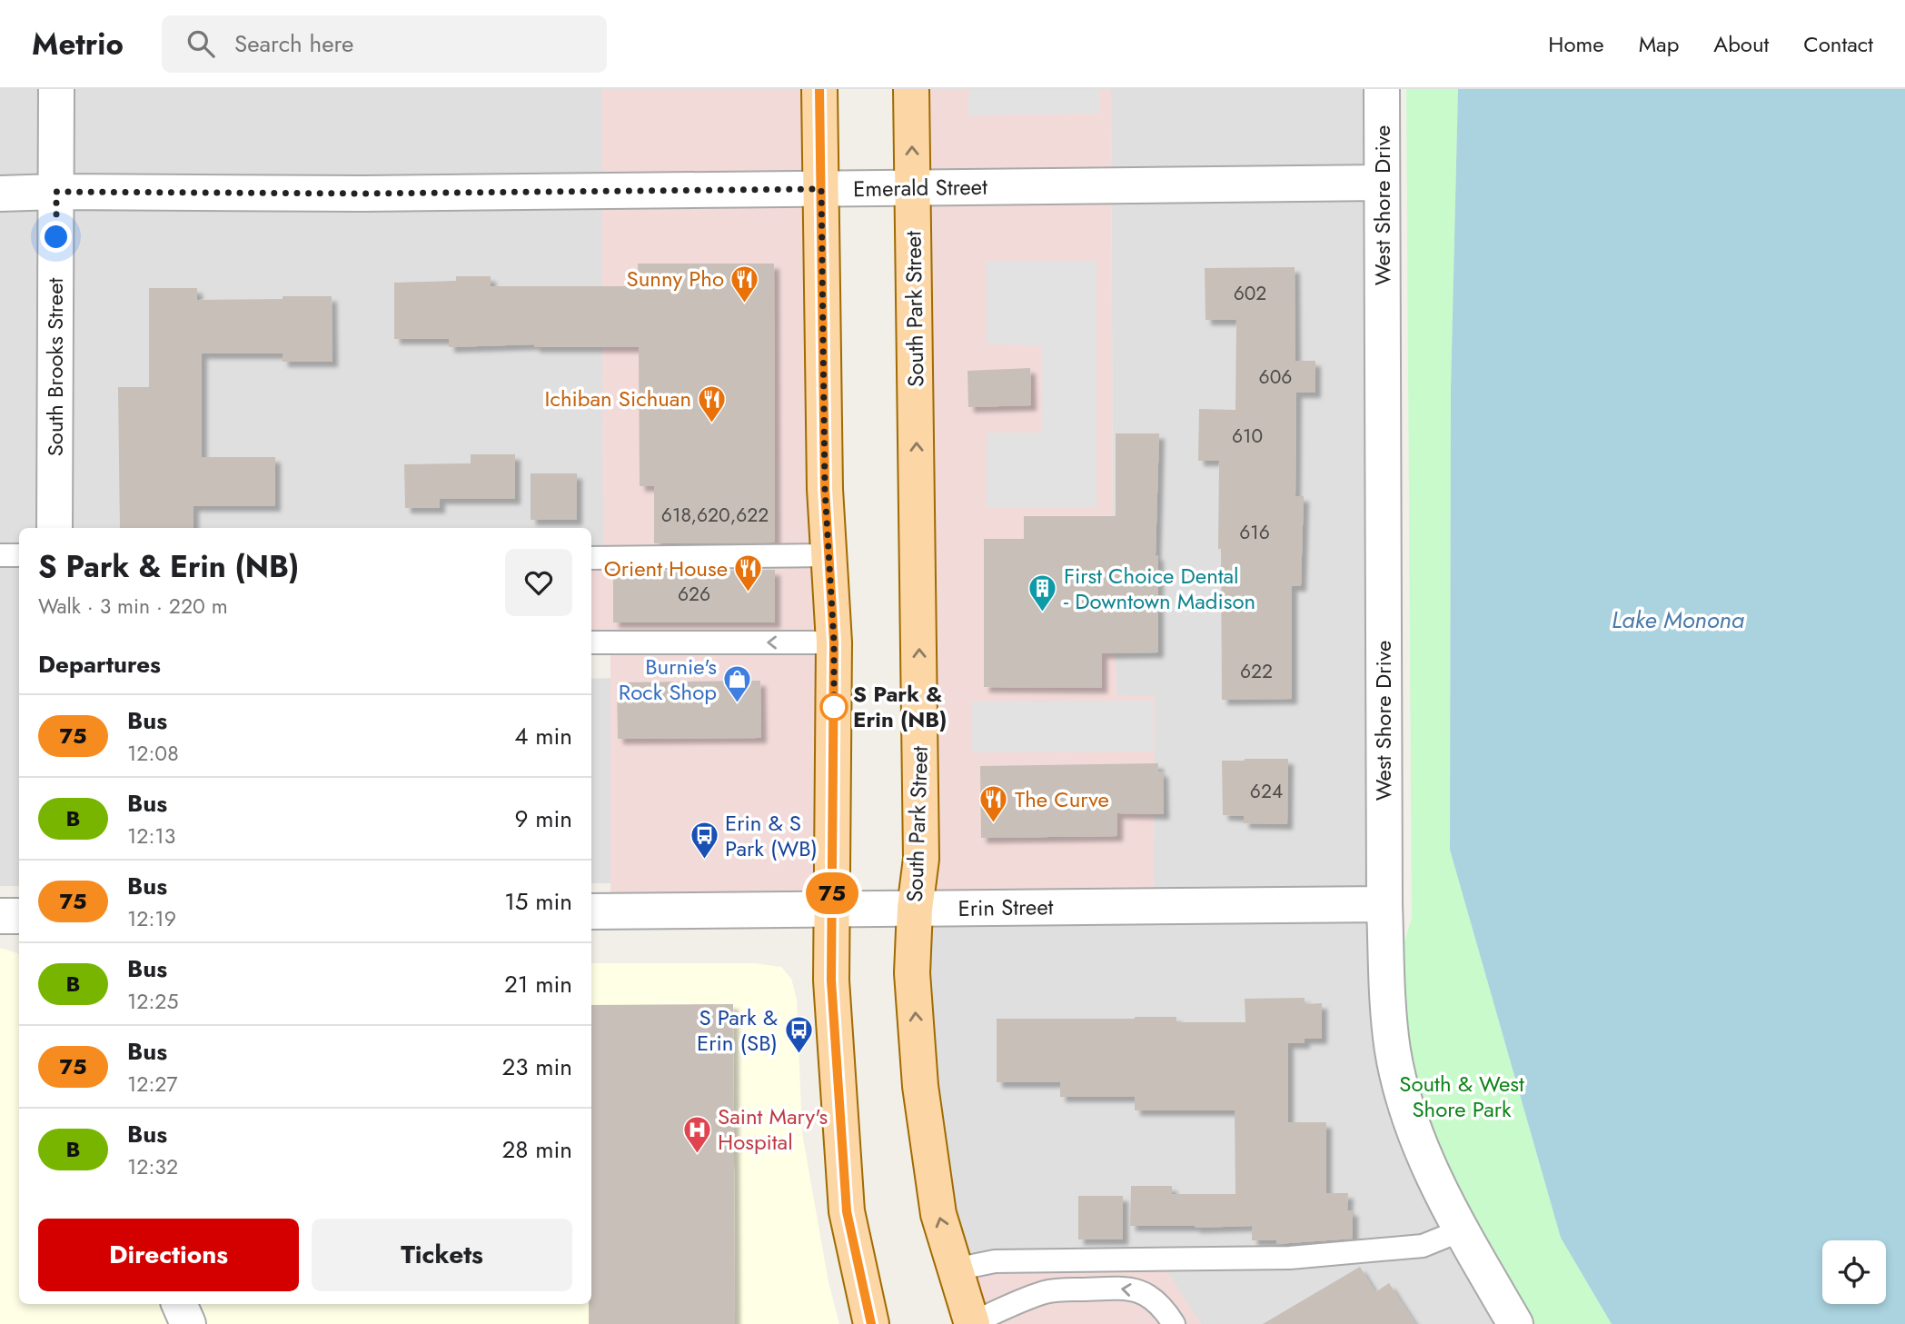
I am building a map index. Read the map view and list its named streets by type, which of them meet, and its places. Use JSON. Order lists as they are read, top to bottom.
{
  "streets": {
    "main road": ["South Park Street"],
    "street": [
      "Emerald Street",
      "West Shore Drive",
      "South Brooks Street",
      "Erin Street"
    ]
  },
  "crossings": [
    ["Emerald Street", "West Shore Drive"],
    ["Emerald Street", "South Park Street"],
    ["Emerald Street", "South Brooks Street"],
    ["West Shore Drive", "Erin Street"],
    ["South Park Street", "Erin Street"]
  ],
  "water": ["Lake Monona"],
  "parks": ["South & West Shore Park"],
  "places": {
    "restaurant": [
      "Sunny Pho",
      "Ichiban Sichuan",
      "Orient House",
      "The Curve"
    ],
    "building": ["First Choice Dental - Downtown Madison"],
    "shop": ["Burnie's Rock Shop"],
    "other": ["S Park & Erin (NB)"],
    "bus stop": ["Erin & S Park (WB)", "S Park & Erin (SB)"],
    "hospital": ["Saint Mary's Hospital"]
  },
  "lines": ["bus line 75"],
  "house_numbers": [
    "602",
    "606",
    "610",
    "618,620,622",
    "616",
    "626",
    "622",
    "624"
  ],
  "page": {
    "header": "Metrio",
    "search": "Search here",
    "nav": [
      "Home",
      "Map",
      "About",
      "Contact"
    ],
    "on_map": "75",
    "heading": [
      ["S Park & Erin (NB)", "Walk · 3 min · 220 m"],
      "Departures"
    ],
    "list": [
      {
        "mark": "75",
        "name": "Bus",
        "note": "12:08",
        "value": "4 min"
      },
      {
        "mark": "B",
        "name": "Bus",
        "note": "12:13",
        "value": "9 min"
      },
      {
        "mark": "75",
        "name": "Bus",
        "note": "12:19",
        "value": "15 min"
      },
      {
        "mark": "B",
        "name": "Bus",
        "note": "12:25",
        "value": "21 min"
      },
      {
        "mark": "75",
        "name": "Bus",
        "note": "12:27",
        "value": "23 min"
      },
      {
        "mark": "B",
        "name": "Bus",
        "note": "12:32",
        "value": "28 min"
      }
    ],
    "buttons": ["Directions", "Tickets"]
  }
}
